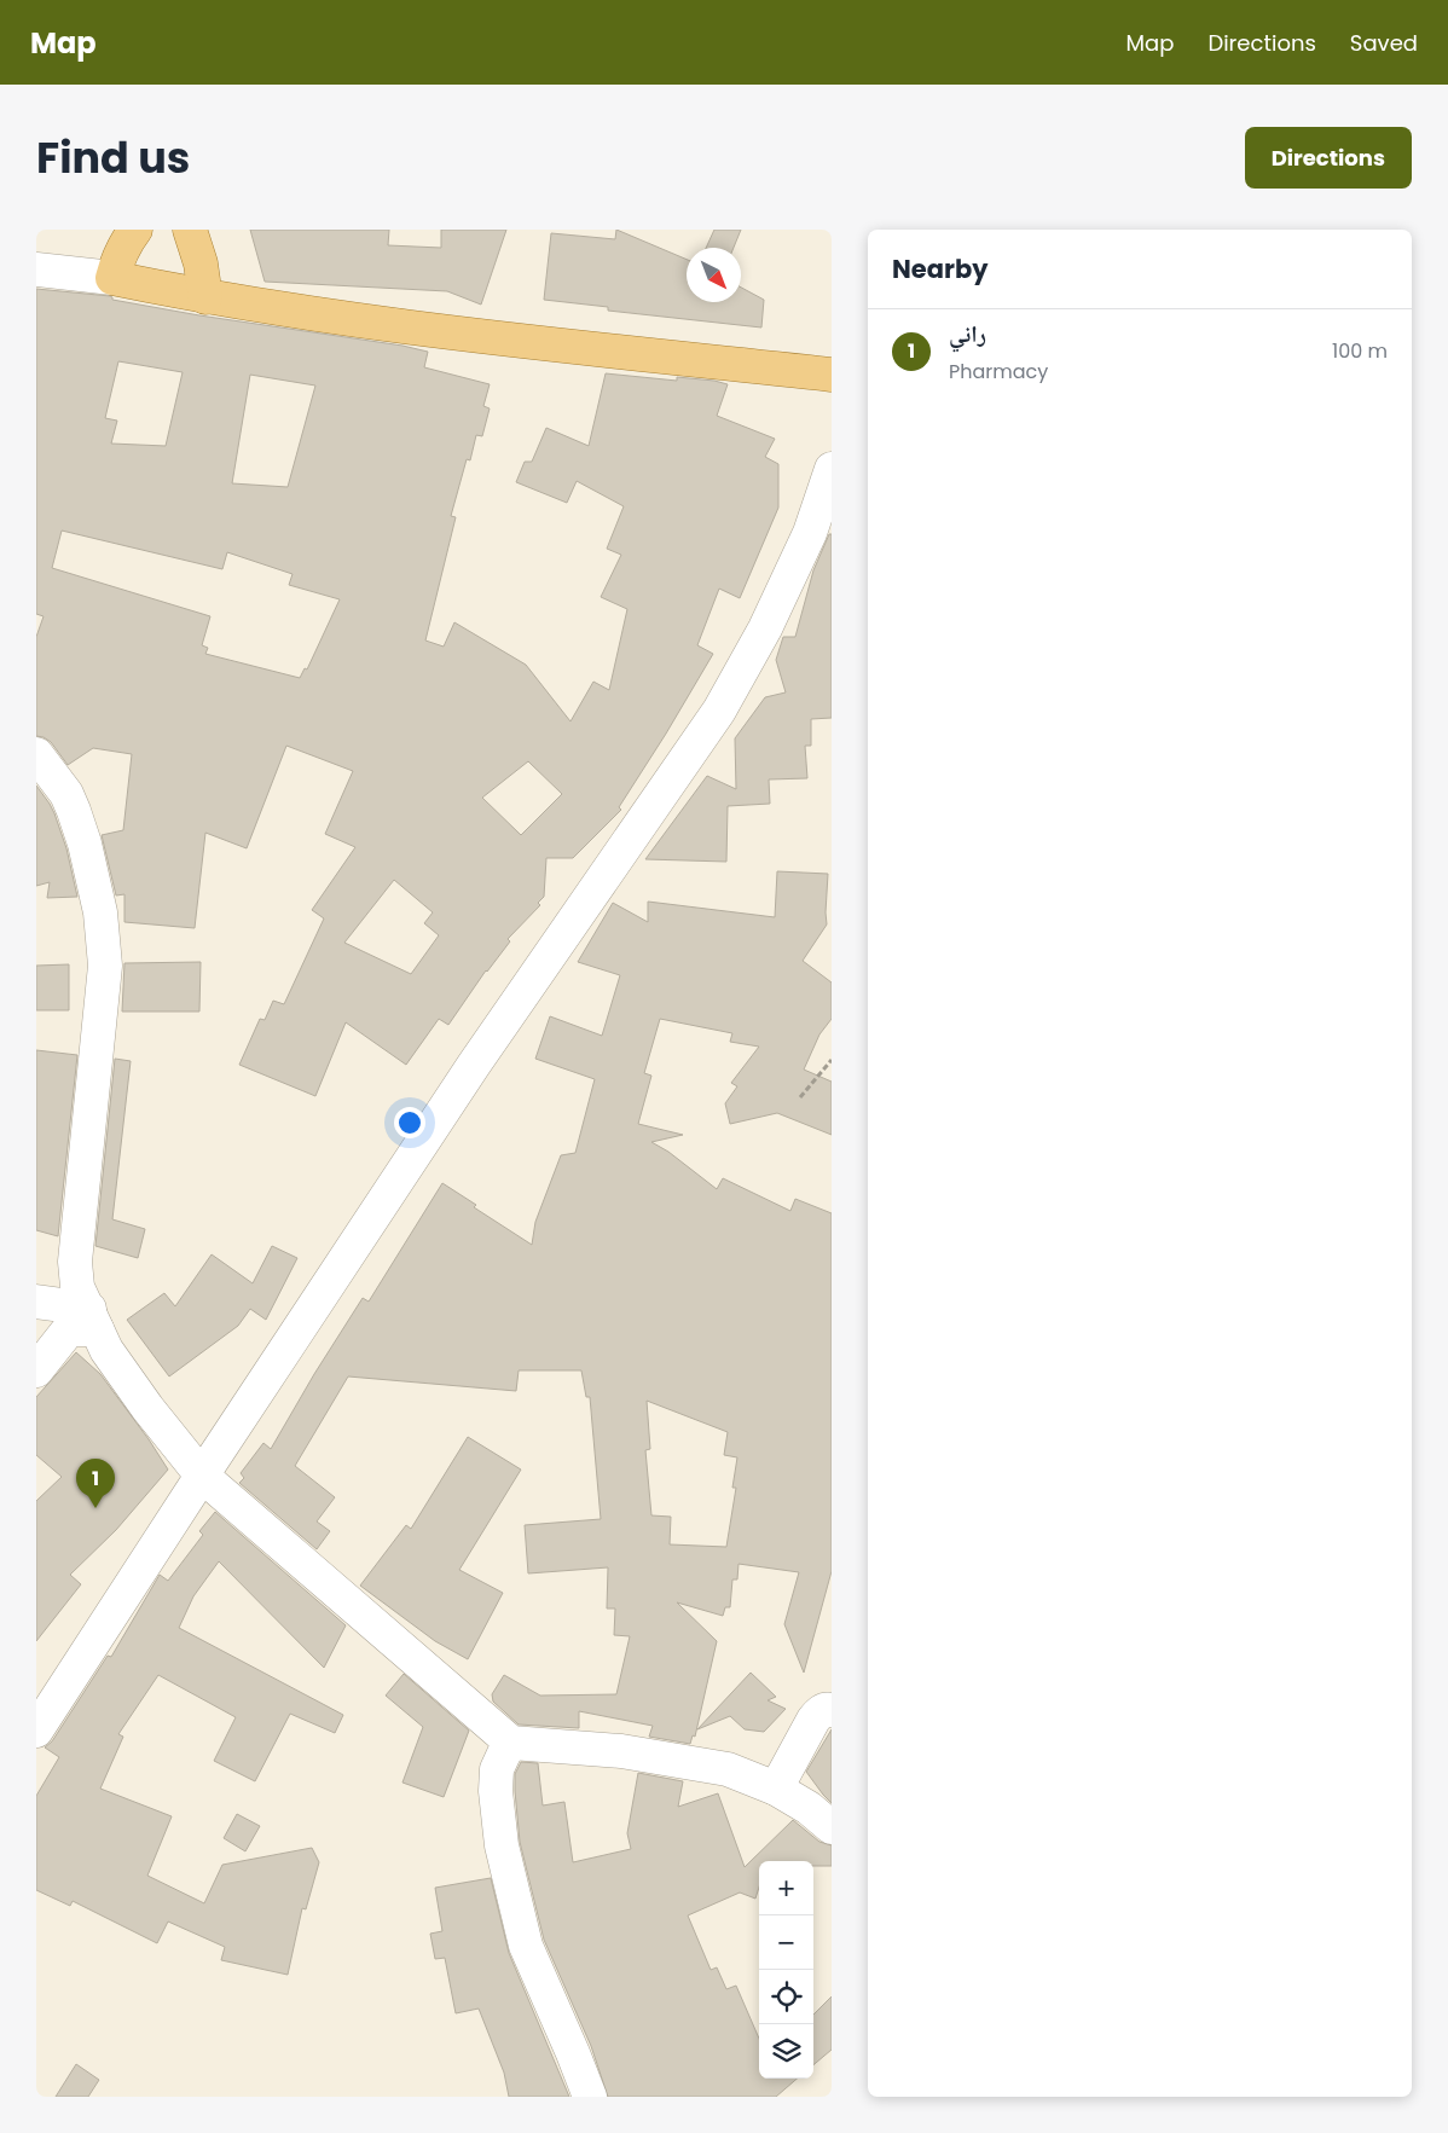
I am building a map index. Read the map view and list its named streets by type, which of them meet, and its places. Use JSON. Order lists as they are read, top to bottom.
{
  "north": "bottom right",
  "page": {
    "header": "Map",
    "nav": ["Map", "Directions", "Saved"],
    "title": "Find us",
    "buttons": "Directions",
    "heading": "Nearby",
    "list": [
      {
        "mark": "1",
        "name": "راني",
        "note": "Pharmacy",
        "value": "100 m"
      }
    ],
    "pins": "1",
    "map_buttons": ["+", "−"]
  }
}
